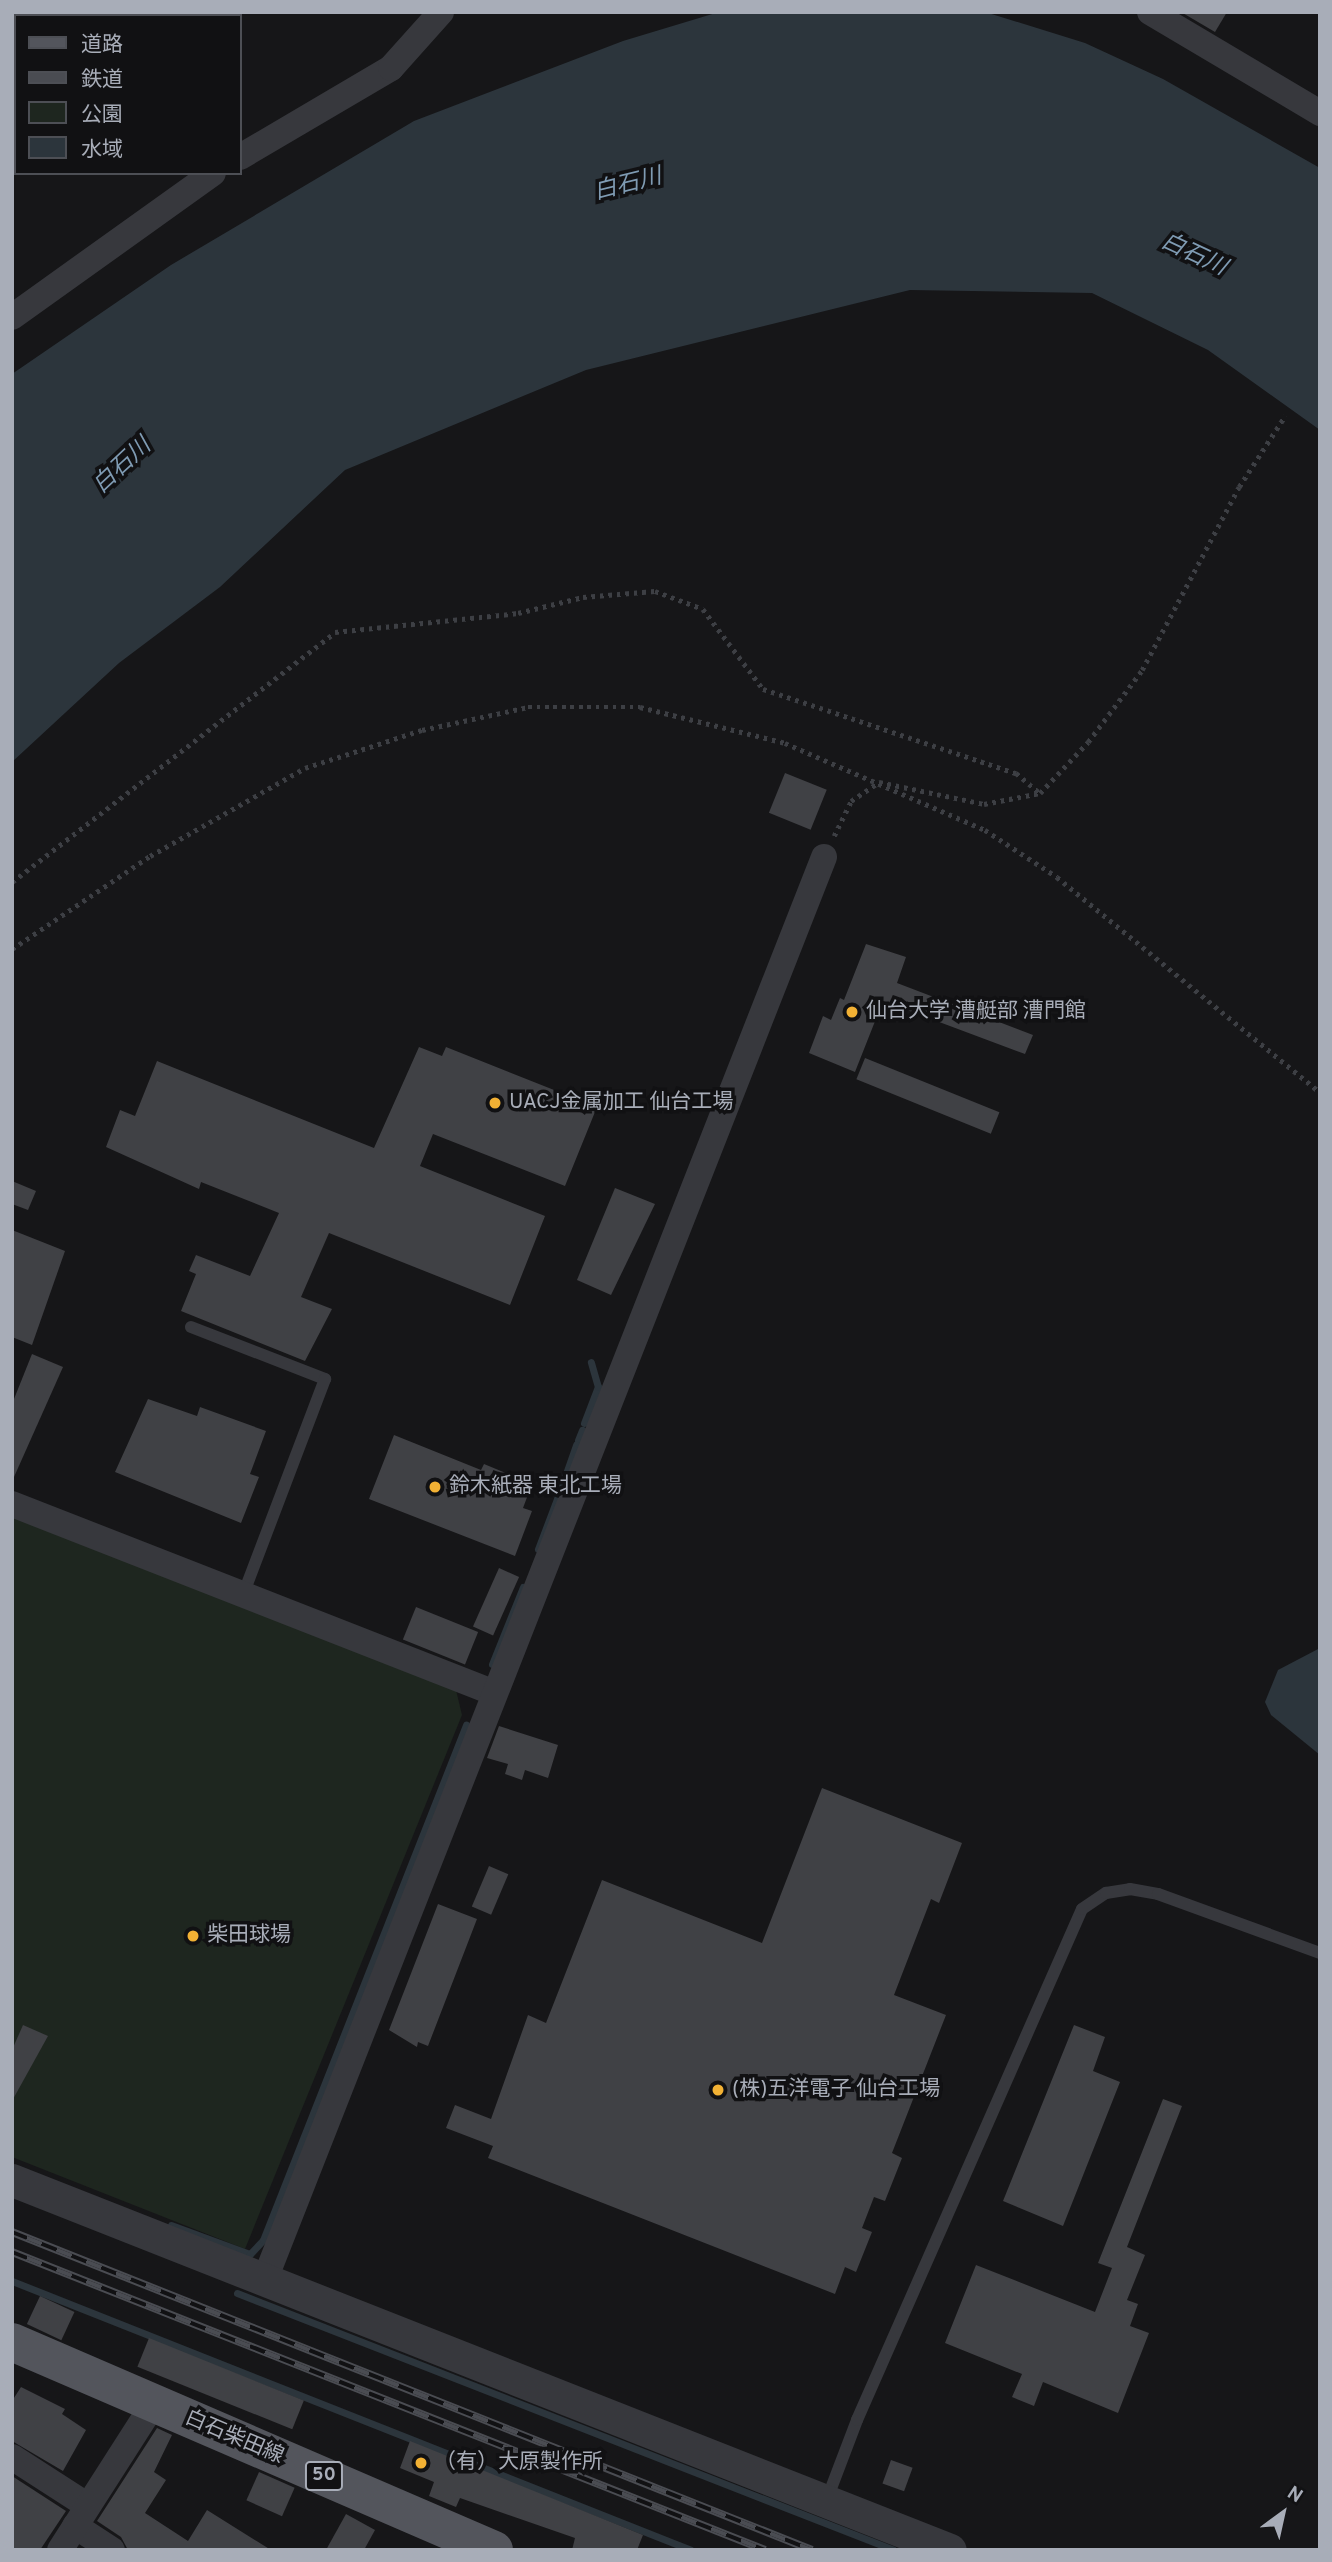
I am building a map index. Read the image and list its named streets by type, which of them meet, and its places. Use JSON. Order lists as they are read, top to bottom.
{
  "streets": {
    "main road": ["白石柴田線", "50"]
  },
  "water": ["白石川"],
  "places": [
    "仙台大学 漕艇部 漕門館",
    "UACJ金属加工 仙台工場",
    "鈴木紙器 東北工場",
    "柴田球場",
    "(株)五洋電子 仙台工場",
    "（有）大原製作所"
  ],
  "legend": [
    "道路",
    "鉄道",
    "公園",
    "水域"
  ],
  "north": "top right"
}
